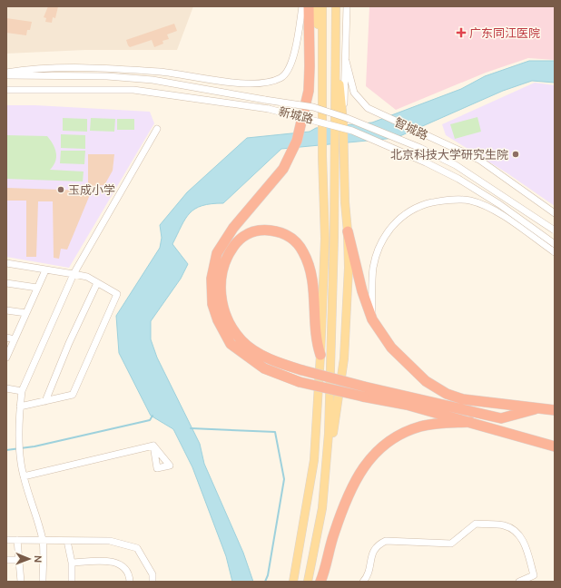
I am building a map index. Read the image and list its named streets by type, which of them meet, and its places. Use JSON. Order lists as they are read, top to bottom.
{
  "streets": {
    "street": ["新城路", "智城路"]
  },
  "places": {
    "health": ["广东同江医院"],
    "other": ["北京科技大学研究生院", "玉成小学"]
  },
  "north": "right"
}
